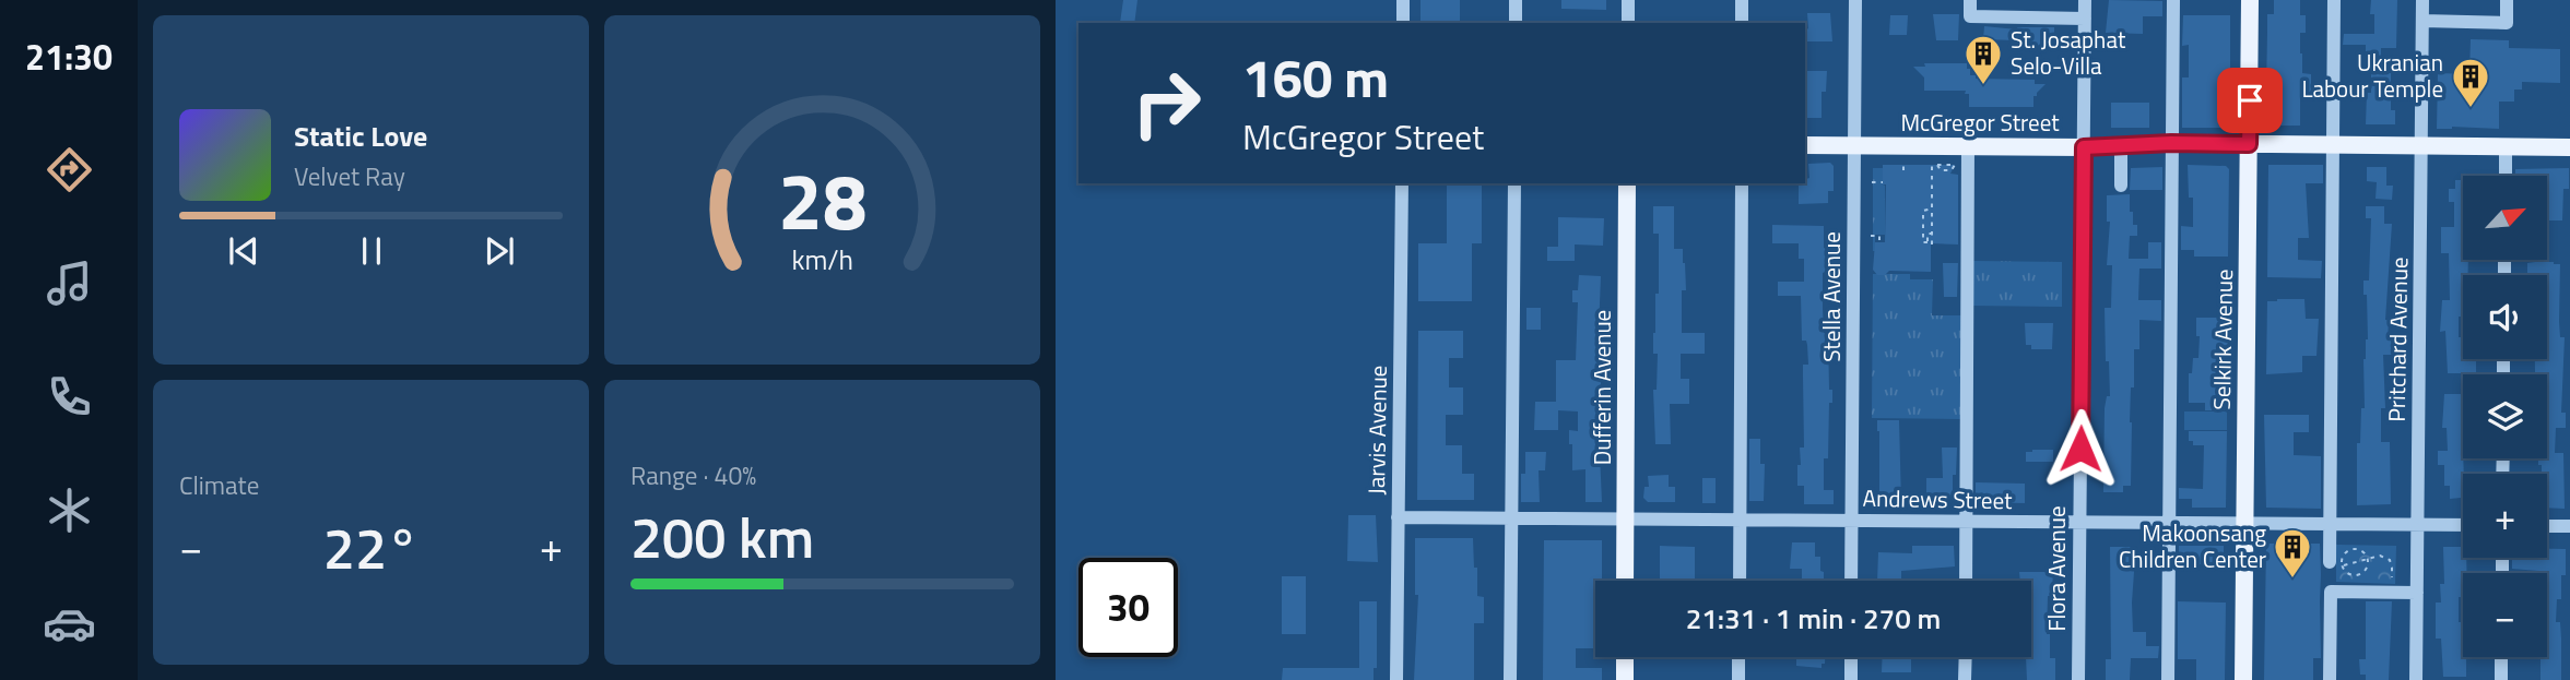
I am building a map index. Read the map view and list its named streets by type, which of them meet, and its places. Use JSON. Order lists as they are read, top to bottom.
{
  "streets": {
    "main road": ["McGregor Street", "Selkirk Avenue", "Dufferin Avenue"],
    "street": [
      "Stella Avenue",
      "Pritchard Avenue",
      "Jarvis Avenue",
      "Andrews Street",
      "Flora Avenue"
    ]
  },
  "crossings": [
    ["McGregor Street", "Stella Avenue"],
    ["McGregor Street", "Selkirk Avenue"],
    ["McGregor Street", "Pritchard Avenue"],
    ["McGregor Street", "Flora Avenue"],
    ["Stella Avenue", "Andrews Street"],
    ["Selkirk Avenue", "Andrews Street"],
    ["Pritchard Avenue", "Andrews Street"],
    ["Dufferin Avenue", "Andrews Street"],
    ["Jarvis Avenue", "Andrews Street"],
    ["Andrews Street", "Flora Avenue"]
  ],
  "places": {
    "building": ["St. Josaphat Selo-Villa", "Ukranian Labour Temple", "Makoonsang Children Center"]
  },
  "north": "top right",
  "page": {
    "tabs": "21:30",
    "turn": ["160 m", "McGregor Street"],
    "song": ["Static Love", "Velvet Ray"],
    "map_buttons": ["+", "−"],
    "tile": [
      "Climate",
      ["Range · 40%", "200 km"]
    ],
    "heat": ["−", "22°", "+"],
    "limit": "30",
    "trip": "21:31 · 1 min · 270 m",
    "gauge": ["28", "km/h"]
  }
}
